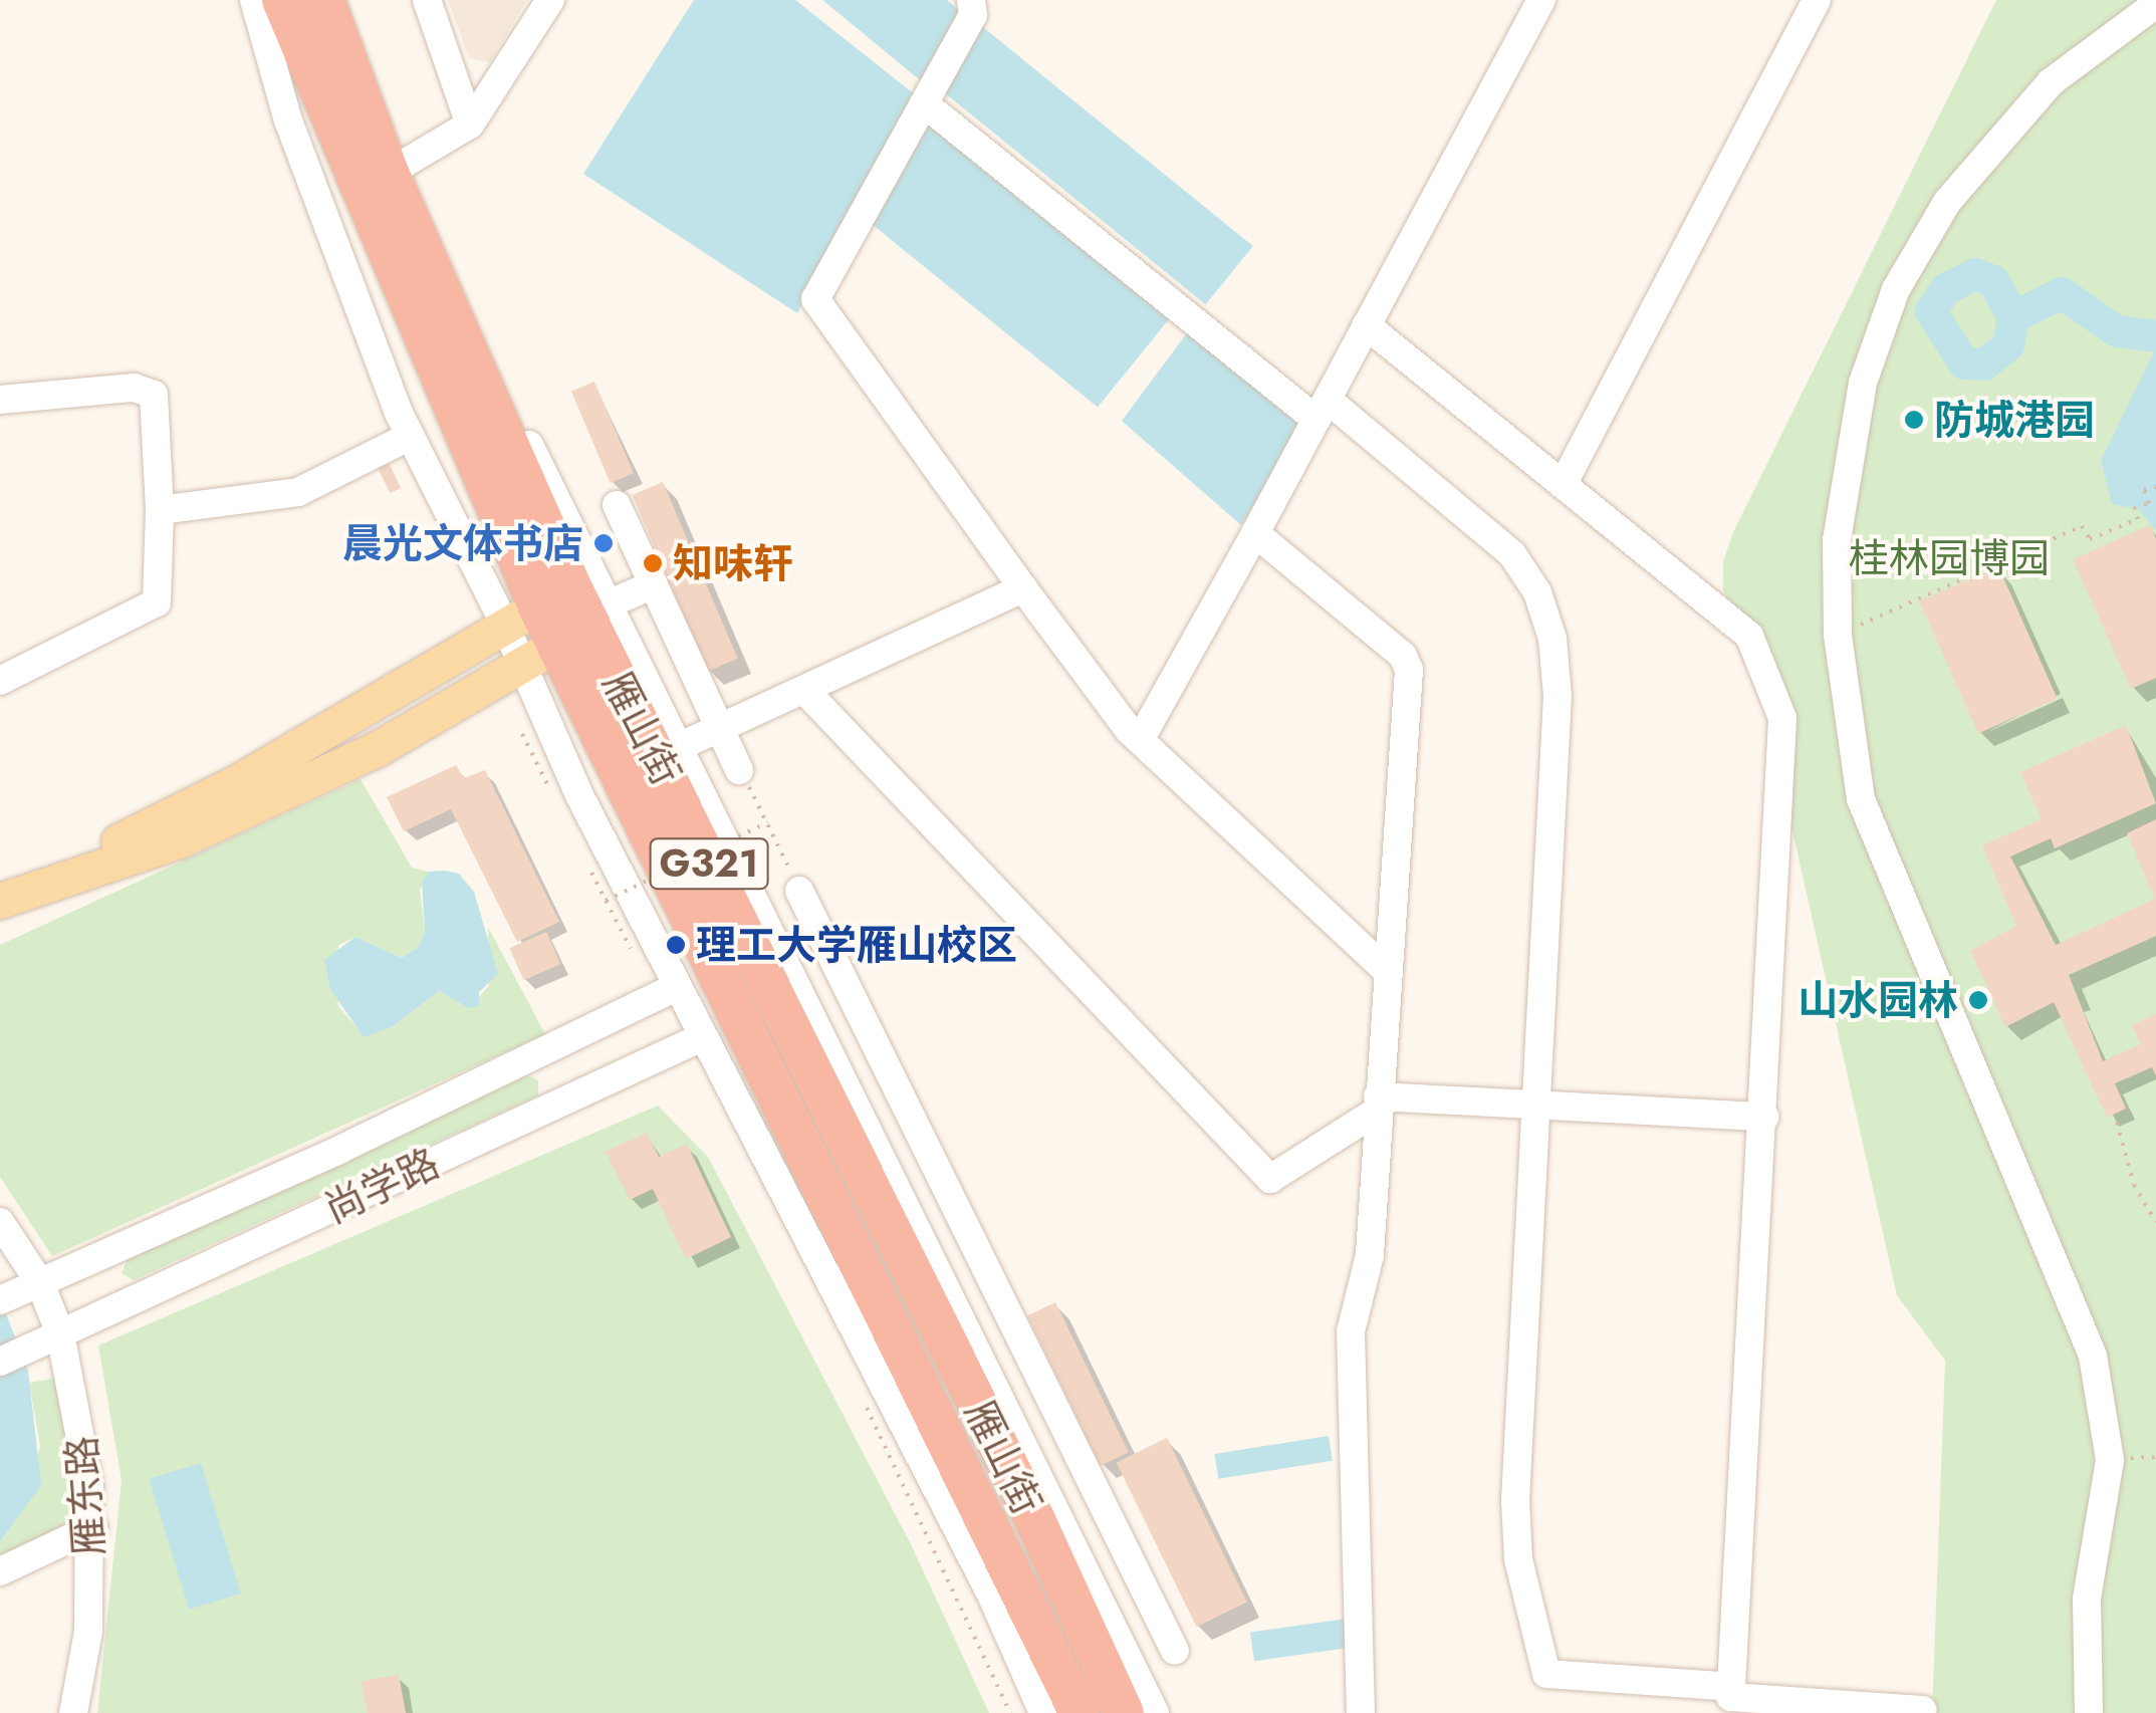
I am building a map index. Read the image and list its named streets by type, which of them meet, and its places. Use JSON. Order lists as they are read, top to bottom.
{
  "streets": {
    "highway": ["雁山街", "G321"],
    "street": ["尚学路", "雁东路"]
  },
  "crossings": [
    ["尚学路", "雁东路"]
  ],
  "parks": ["桂林园博园"],
  "places": [
    "防城港园",
    "晨光文体书店",
    "知味轩",
    "理工大学雁山校区",
    "山水园林"
  ]
}
